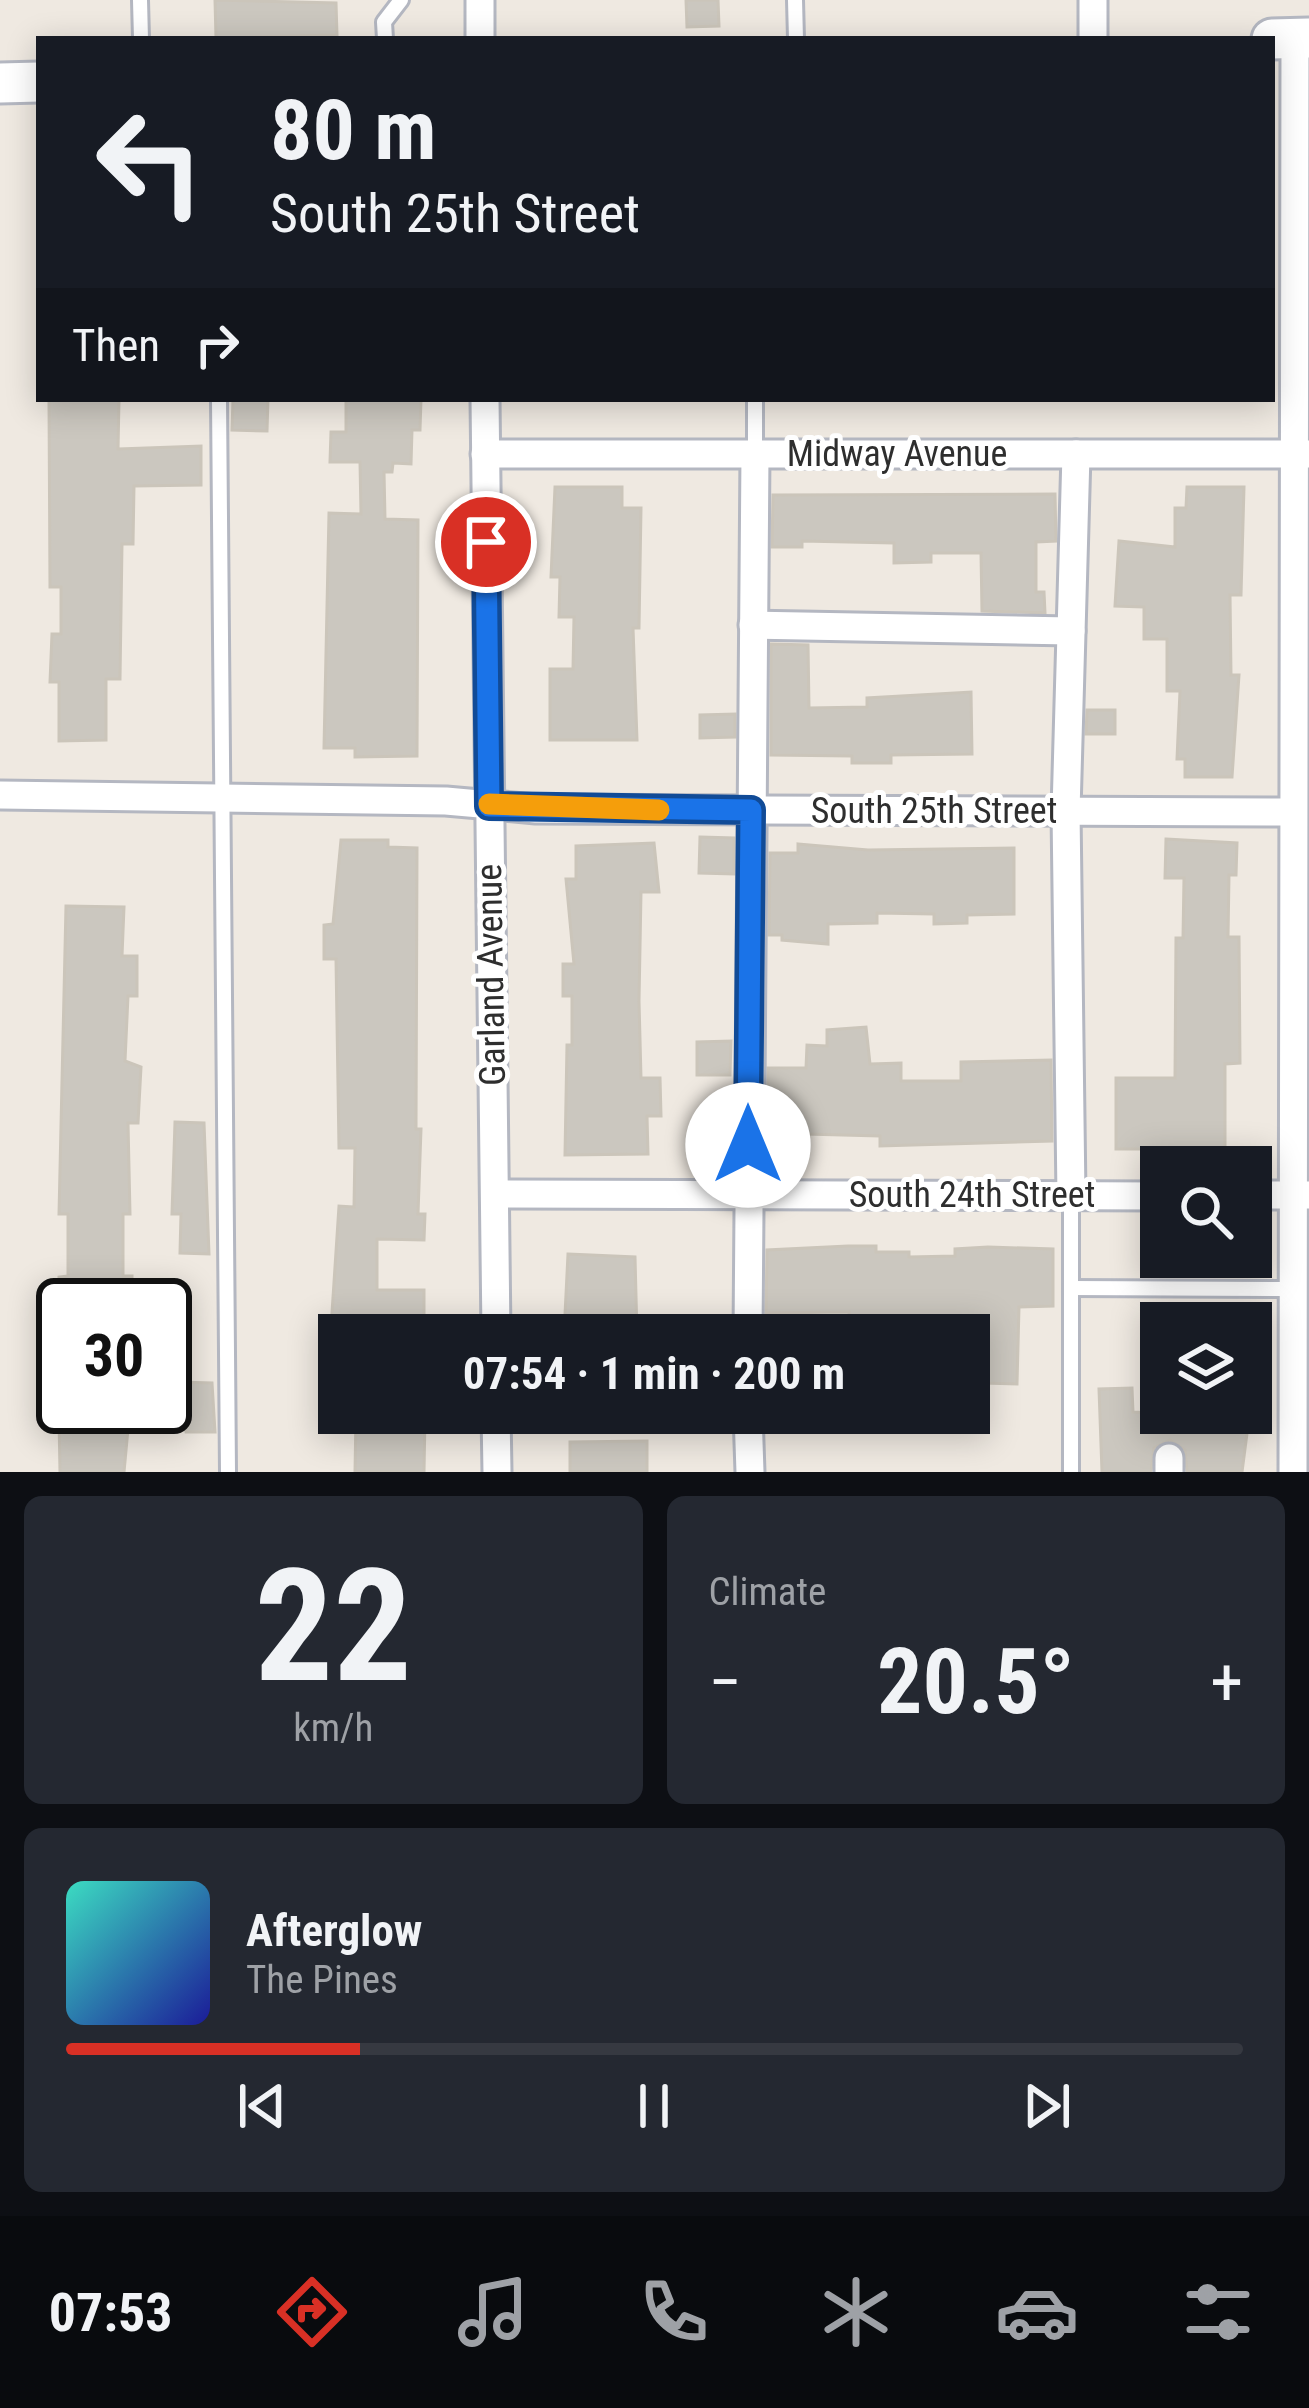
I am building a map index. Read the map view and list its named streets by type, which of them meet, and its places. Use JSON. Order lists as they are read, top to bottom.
{
  "streets": {
    "street": [
      "Midway Avenue",
      "South 25th Street",
      "Garland Avenue",
      "South 24th Street"
    ]
  },
  "crossings": [
    ["Midway Avenue", "Garland Avenue"],
    ["South 25th Street", "Garland Avenue"],
    ["Garland Avenue", "South 24th Street"]
  ],
  "page": {
    "turn": ["80 m", "South 25th Street"],
    "then": "Then",
    "limit": "30",
    "trip": "07:54 · 1 min · 200 m",
    "tile": [
      ["22", "km/h"],
      "Climate"
    ],
    "heat": ["−", "20.5°", "+"],
    "song": ["Afterglow", "The Pines"],
    "tabs": "07:53"
  }
}
